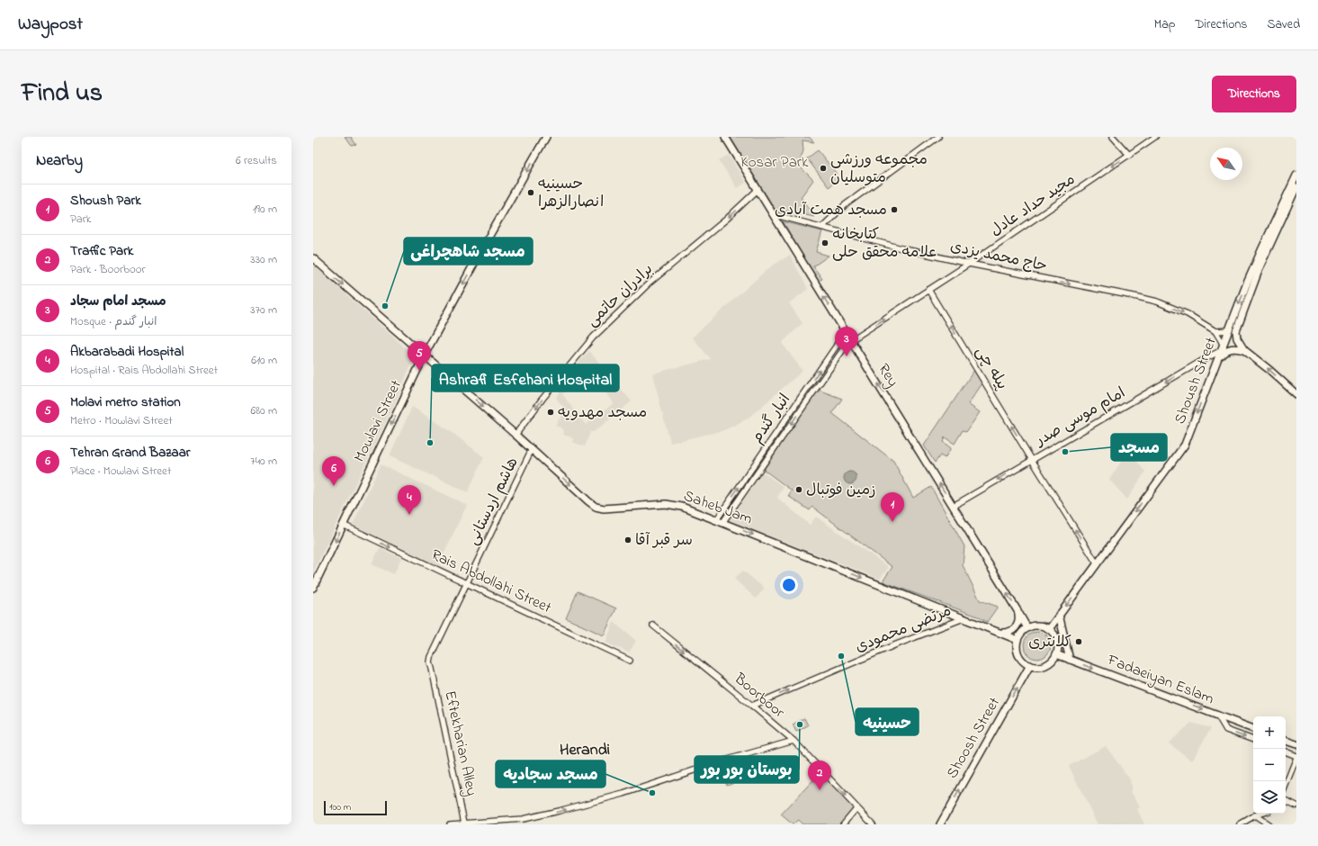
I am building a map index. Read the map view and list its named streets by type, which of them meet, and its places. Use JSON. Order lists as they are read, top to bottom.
{
  "streets": {
    "main road": [
      "Rey",
      "Shoush Street",
      "Mowlavi Street",
      "Saheb Jam",
      "Fadaeiyan Eslam",
      "Shoosh Street"
    ],
    "street": [
      "مجید حداد عادل",
      "حاج محمد یزدی",
      "برادران حاتمی",
      "پیله چی",
      "امام موسی صدر",
      "انبار گندم",
      "هاشم اردستانی",
      "Rais Abdollahi Street",
      "مرتضی محمودی",
      "Boorboor",
      "Eftekharian Alley"
    ]
  },
  "crossings": [
    ["مجید حداد عادل", "حاج محمد یزدی"],
    ["مجید حداد عادل", "پیله چی"],
    ["مجید حداد عادل", "Rey"],
    ["مجید حداد عادل", "انبار گندم"],
    ["حاج محمد یزدی", "Rey"],
    ["حاج محمد یزدی", "Shoush Street"],
    ["حاج محمد یزدی", "امام موسی صدر"],
    ["برادران حاتمی", "Rey"],
    ["برادران حاتمی", "Saheb Jam"],
    ["پیله چی", "Shoush Street"],
    ["پیله چی", "امام موسی صدر"],
    ["Rey", "Shoush Street"],
    ["Rey", "امام موسی صدر"],
    ["Rey", "انبار گندم"],
    ["Rey", "Saheb Jam"],
    ["Rey", "Fadaeiyan Eslam"],
    ["Rey", "Shoosh Street"],
    ["Shoush Street", "امام موسی صدر"],
    ["Shoush Street", "Saheb Jam"],
    ["Shoush Street", "Fadaeiyan Eslam"],
    ["Shoush Street", "Shoosh Street"],
    ["انبار گندم", "Saheb Jam"],
    ["Mowlavi Street", "Saheb Jam"],
    ["Mowlavi Street", "Rais Abdollahi Street"],
    ["هاشم اردستانی", "Saheb Jam"],
    ["هاشم اردستانی", "Rais Abdollahi Street"],
    ["هاشم اردستانی", "Eftekharian Alley"],
    ["Saheb Jam", "مرتضی محمودی"],
    ["Saheb Jam", "Fadaeiyan Eslam"],
    ["Saheb Jam", "Shoosh Street"],
    ["مرتضی محمودی", "Boorboor"],
    ["Fadaeiyan Eslam", "Shoosh Street"]
  ],
  "one_way": [
    "حاج محمد یزدی",
    "برادران حاتمی",
    "پیله چی",
    "Rey",
    "امام موسی صدر",
    "Mowlavi Street",
    "Saheb Jam",
    "Rais Abdollahi Street",
    "مرتضی محمودی",
    "Fadaeiyan Eslam",
    "Boorboor",
    "Shoosh Street"
  ],
  "districts": ["Herandi"],
  "parks": ["Kosar Park"],
  "places": [
    "مجموعه ورزشی متوسلیان",
    "حسینیه انصارالزهرا",
    "مسجد همت آبادی",
    "کتابخانه علامه محقق حلی",
    "مسجد شاهچراغی",
    "مسجد مهدویه",
    "Ashrafi Esfehani Hospital",
    "مسجد",
    "زمین فوتبال",
    "سر قبر آقا",
    "کلانتری",
    "حسینیه",
    "بوستان بور بور",
    "مسجد سجادیه"
  ],
  "scale_bar": "100 m",
  "north": "top left",
  "page": {
    "header": "Waypost",
    "nav": ["Map", "Directions", "Saved"],
    "title": "Find us",
    "buttons": "Directions",
    "heading": ["Nearby", "6 results"],
    "list": [
      {
        "mark": "1",
        "name": "Shoush Park",
        "note": "Park",
        "value": "190 m"
      },
      {
        "mark": "2",
        "name": "Traffic Park",
        "note": "Park · Boorboor",
        "value": "330 m"
      },
      {
        "mark": "3",
        "name": "مسجد امام سجاد",
        "note": "Mosque · انبار گندم",
        "value": "370 m"
      },
      {
        "mark": "4",
        "name": "Akbarabadi Hospital",
        "note": "Hospital · Rais Abdollahi Street",
        "value": "610 m"
      },
      {
        "mark": "5",
        "name": "Molavi metro station",
        "note": "Metro · Mowlavi Street",
        "value": "680 m"
      },
      {
        "mark": "6",
        "name": "Tehran Grand Bazaar",
        "note": "Place · Mowlavi Street",
        "value": "740 m"
      }
    ],
    "pins": [
      "3",
      "5",
      "6",
      "4",
      "1",
      "2"
    ],
    "map_buttons": ["+", "−"],
    "scale": "100 m"
  }
}
